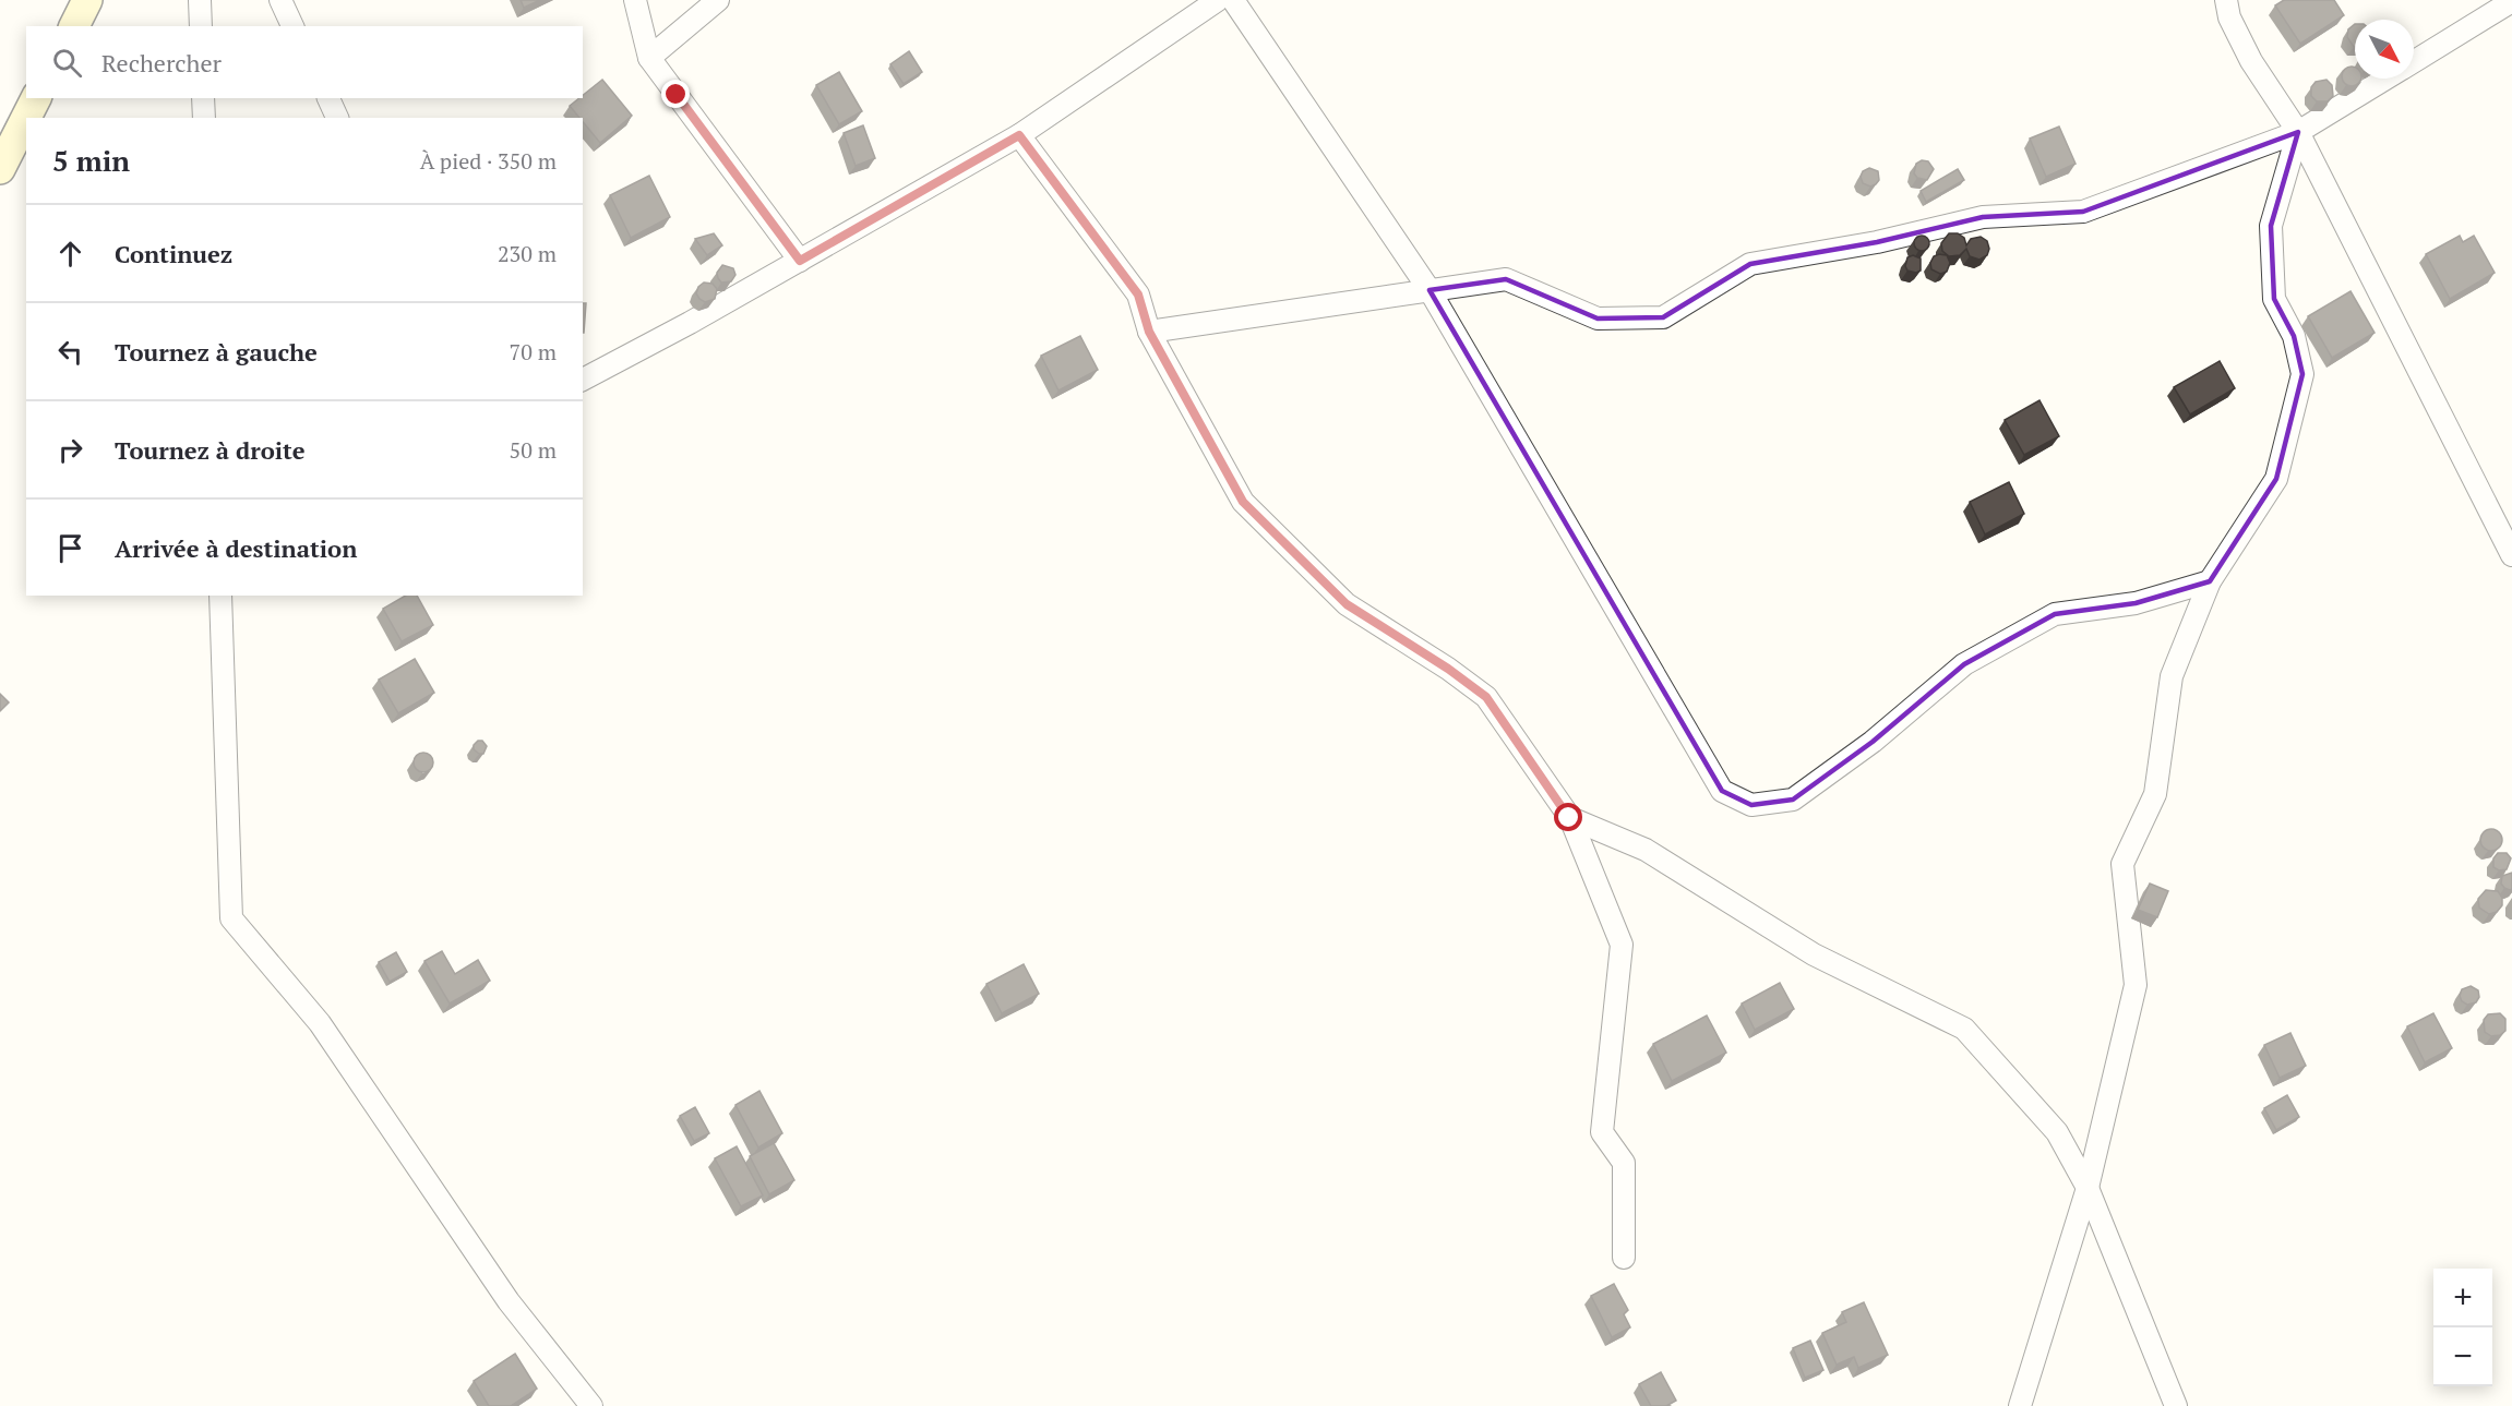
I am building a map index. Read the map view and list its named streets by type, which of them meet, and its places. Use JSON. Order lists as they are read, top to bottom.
{
  "north": "bottom right",
  "page": {
    "search": "Rechercher",
    "heading": ["5 min", "À pied · 350 m"],
    "list": [
      ["Continuez", "230 m"],
      ["Tournez à gauche", "70 m"],
      ["Tournez à droite", "50 m"],
      "Arrivée à destination"
    ],
    "map_buttons": ["+", "−"]
  }
}
